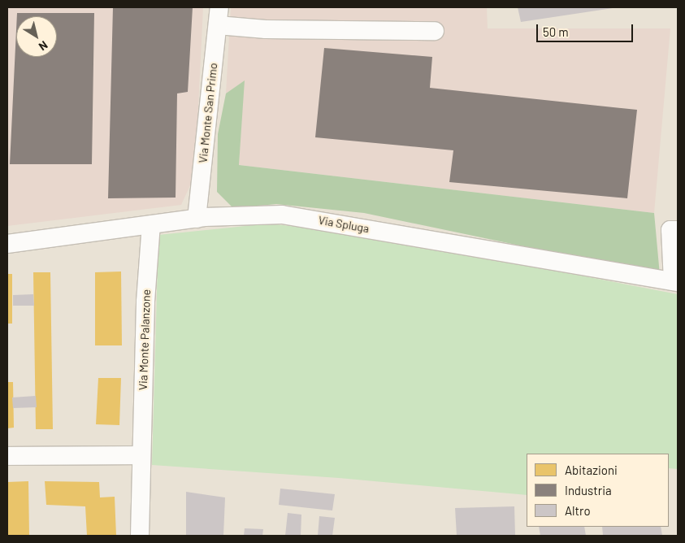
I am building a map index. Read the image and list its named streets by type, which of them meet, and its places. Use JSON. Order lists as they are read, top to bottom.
{
  "streets": {
    "street": ["Via Monte San Primo", "Via Spluga", "Via Monte Palanzone"]
  },
  "crossings": [
    ["Via Monte San Primo", "Via Spluga"],
    ["Via Spluga", "Via Monte Palanzone"]
  ],
  "legend": ["Abitazioni", "Industria", "Altro"],
  "scale_bar": "50 m",
  "north": "bottom right"
}
